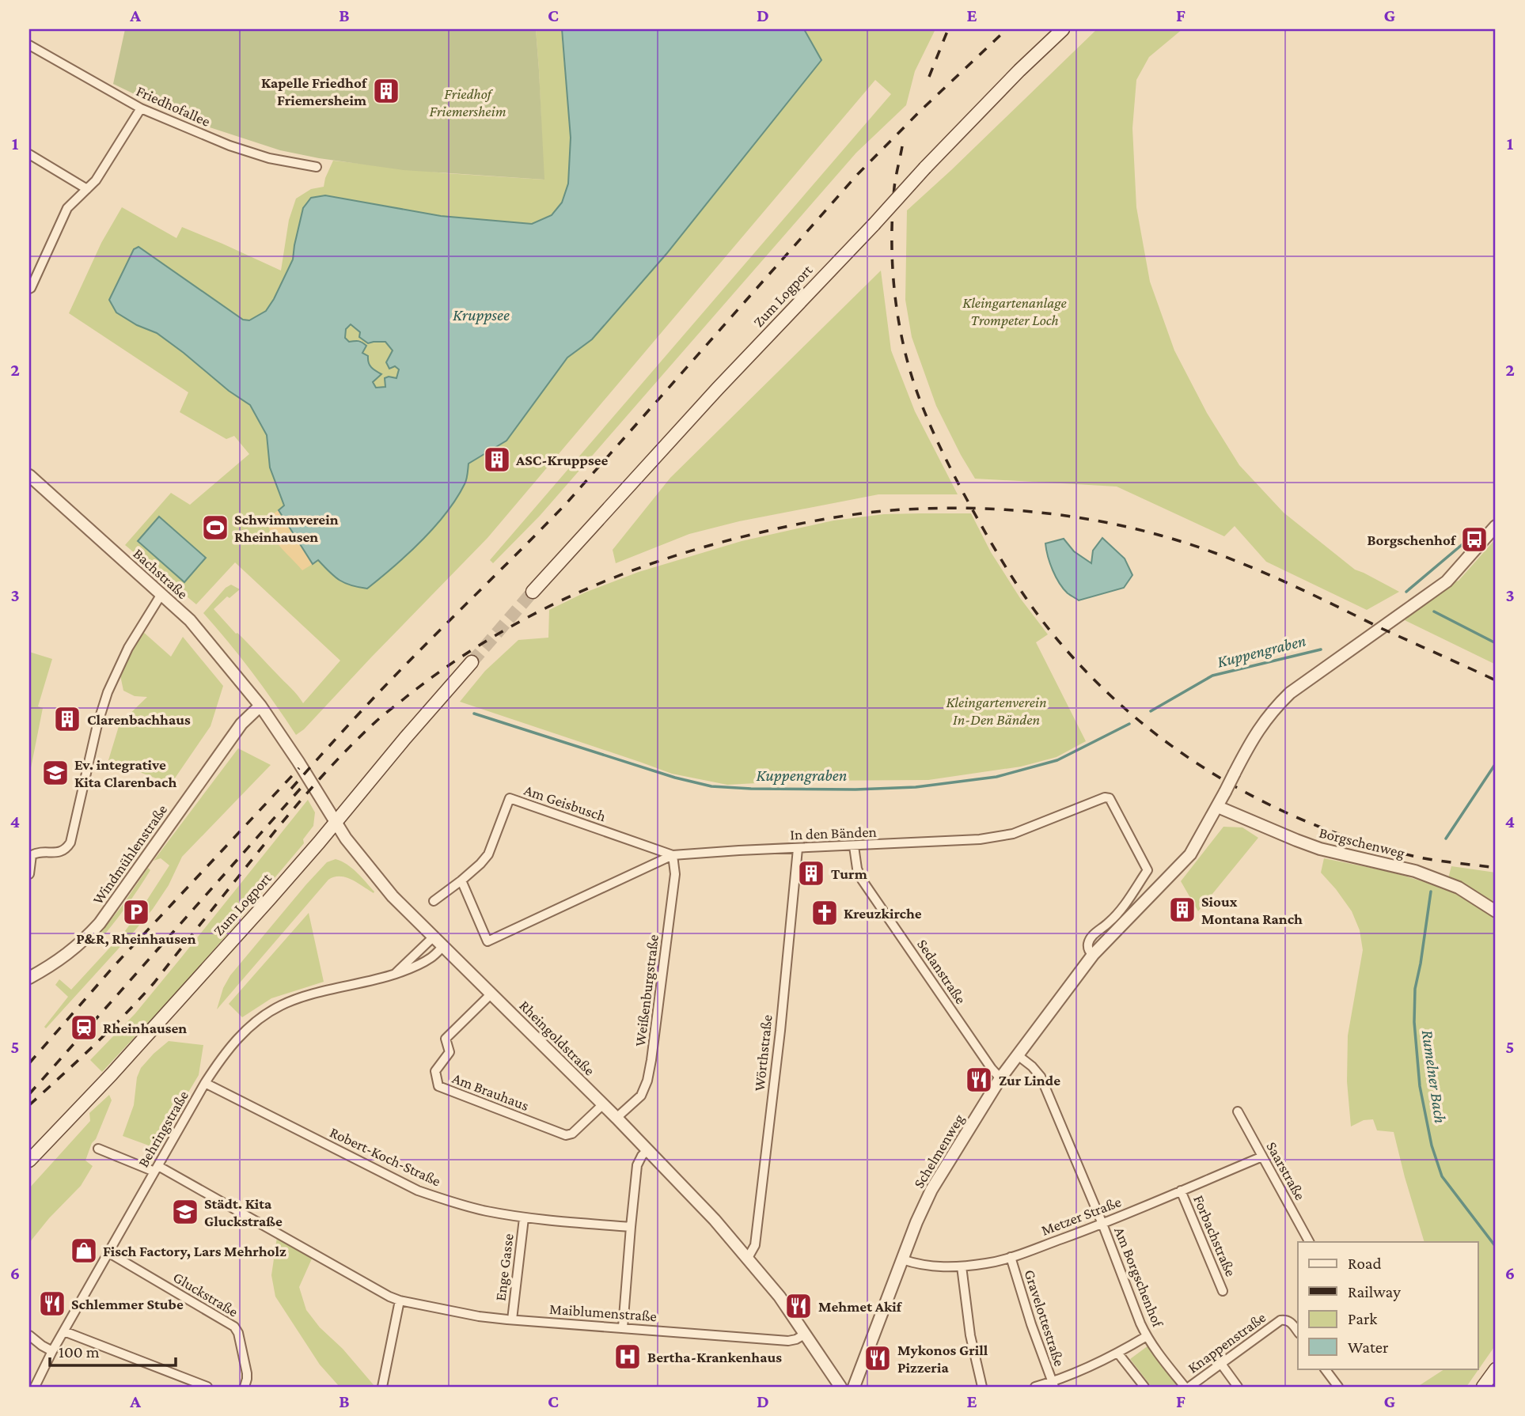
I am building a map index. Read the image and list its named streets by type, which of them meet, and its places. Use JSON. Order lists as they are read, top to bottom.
{
  "streets": {
    "main road": ["Zum Logport"],
    "street": [
      "Friedhofallee",
      "Bachstraße",
      "Am Geisbusch",
      "In den Bänden",
      "Borgschenweg",
      "Windmühlenstraße",
      "Sedanstraße",
      "Weißenburgstraße",
      "Rheingoldstraße",
      "Wörthstraße",
      "Am Brauhaus",
      "Behringstraße",
      "Schelmenweg",
      "Robert-Koch-Straße",
      "Saarstraße",
      "Metzer Straße",
      "Forbachstraße",
      "Enge Gasse",
      "Am Borgschenhof",
      "Gluckstraße",
      "Maiblumenstraße",
      "Gravelottestraße",
      "Knappenstraße"
    ]
  },
  "crossings": [
    ["Zum Logport", "Rheingoldstraße"],
    ["Bachstraße", "Windmühlenstraße"],
    ["Bachstraße", "Rheingoldstraße"],
    ["Am Geisbusch", "In den Bänden"],
    ["Am Geisbusch", "Weißenburgstraße"],
    ["In den Bänden", "Sedanstraße"],
    ["In den Bänden", "Weißenburgstraße"],
    ["In den Bänden", "Wörthstraße"],
    ["In den Bänden", "Schelmenweg"],
    ["Borgschenweg", "Schelmenweg"],
    ["Windmühlenstraße", "Rheingoldstraße"],
    ["Sedanstraße", "Schelmenweg"],
    ["Weißenburgstraße", "Rheingoldstraße"],
    ["Rheingoldstraße", "Wörthstraße"],
    ["Rheingoldstraße", "Am Brauhaus"],
    ["Rheingoldstraße", "Behringstraße"],
    ["Rheingoldstraße", "Maiblumenstraße"],
    ["Behringstraße", "Robert-Koch-Straße"],
    ["Behringstraße", "Gluckstraße"],
    ["Behringstraße", "Maiblumenstraße"],
    ["Schelmenweg", "Metzer Straße"],
    ["Schelmenweg", "Am Borgschenhof"],
    ["Robert-Koch-Straße", "Enge Gasse"],
    ["Saarstraße", "Metzer Straße"],
    ["Metzer Straße", "Forbachstraße"],
    ["Metzer Straße", "Am Borgschenhof"],
    ["Metzer Straße", "Gravelottestraße"],
    ["Enge Gasse", "Maiblumenstraße"]
  ],
  "water": ["Kruppsee", "Kuppengraben", "Rumelner Bach"],
  "parks": ["Friedhof Friemersheim", "Kleingartenanlage Trompeter Loch", "Kleingartenverein In-Den Bänden"],
  "places": {
    "building": [
      "Kapelle Friedhof Friemersheim",
      "ASC-Kruppsee",
      "Clarenbachhaus",
      "Turm",
      "Sioux Montana Ranch"
    ],
    "sports": ["Schwimmverein Rheinhausen"],
    "bus stop": ["Borgschenhof"],
    "school or university": ["Ev. integrative Kita Clarenbach", "Städt. Kita Gluckstraße"],
    "parking": ["P&R, Rheinhausen"],
    "church": ["Kreuzkirche"],
    "station": ["Rheinhausen"],
    "restaurant": [
      "Zur Linde",
      "Schlemmer Stube",
      "Mehmet Akif",
      "Mykonos Grill Pizzeria"
    ],
    "shop": ["Fisch Factory, Lars Mehrholz"],
    "hospital": ["Bertha-Krankenhaus"]
  },
  "legend": [
    "Road",
    "Railway",
    "Park",
    "Water"
  ],
  "scale_bar": "100 m",
  "grid": {
    "columns": [
      "A",
      "B",
      "C",
      "D",
      "E",
      "F",
      "G"
    ],
    "rows": [
      "1",
      "2",
      "3",
      "4",
      "5",
      "6"
    ]
  }
}
